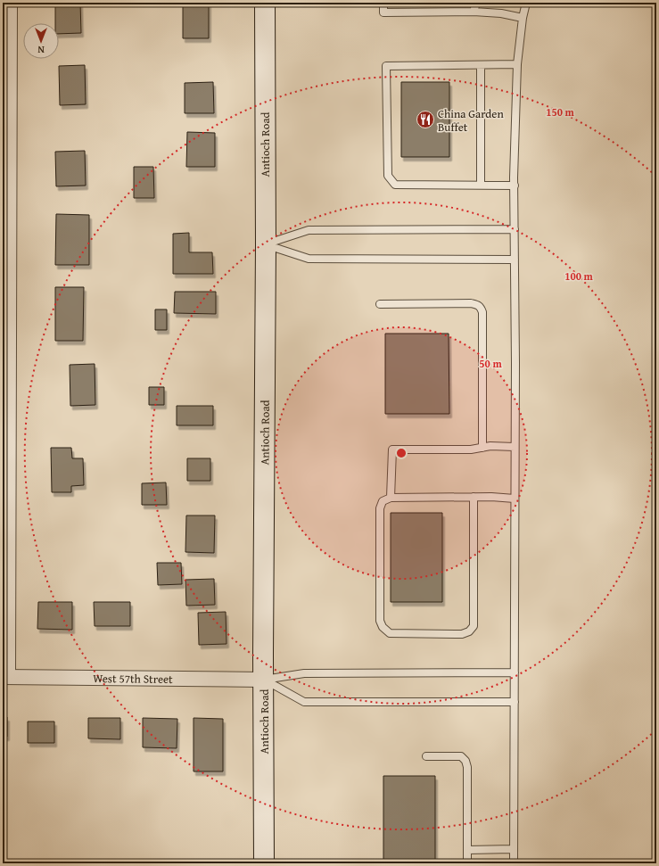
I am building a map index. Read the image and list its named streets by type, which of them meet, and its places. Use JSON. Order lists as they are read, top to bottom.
{
  "streets": {
    "main road": ["Antioch Road"],
    "street": ["West 57th Street"]
  },
  "crossings": [
    ["Antioch Road", "West 57th Street"]
  ],
  "places": {
    "restaurant": ["China Garden Buffet"]
  },
  "north": "bottom",
  "rings": ["150 m", "100 m", "50 m"]
}
